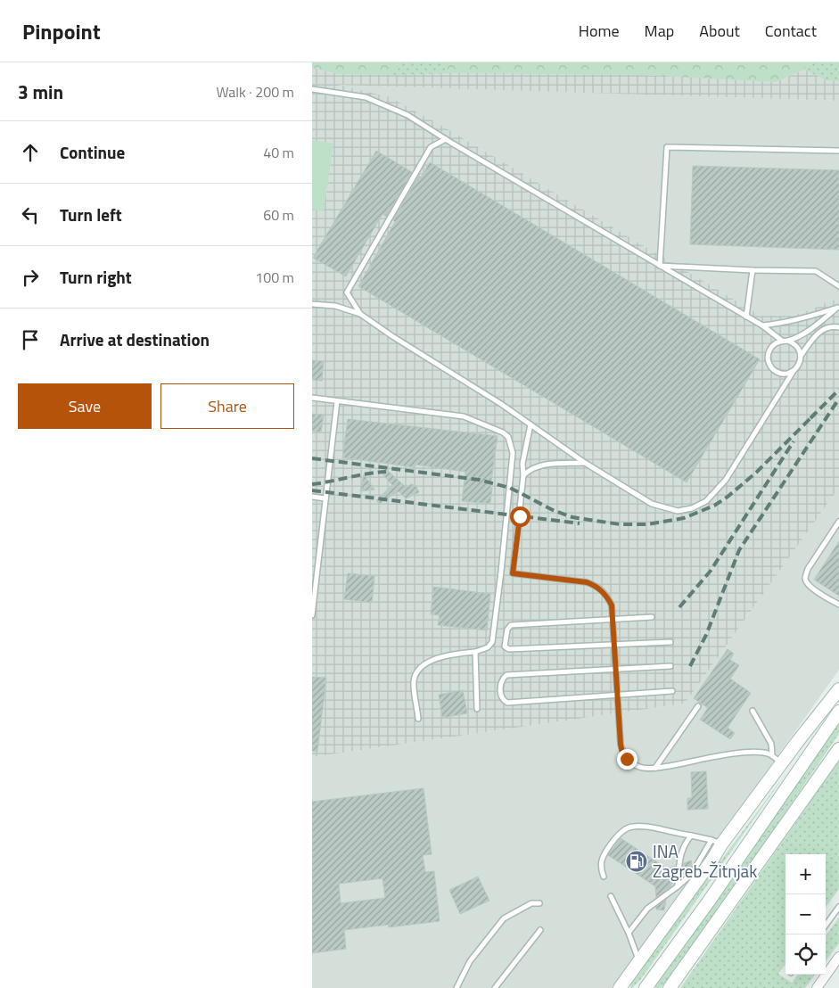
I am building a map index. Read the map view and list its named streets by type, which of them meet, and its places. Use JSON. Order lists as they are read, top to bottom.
{
  "places": {
    "fuel station": ["INA Zagreb-Žitnjak"]
  },
  "page": {
    "header": "Pinpoint",
    "nav": [
      "Home",
      "Map",
      "About",
      "Contact"
    ],
    "heading": ["3 min", "Walk · 200 m"],
    "list": [
      ["Continue", "40 m"],
      ["Turn left", "60 m"],
      ["Turn right", "100 m"],
      "Arrive at destination"
    ],
    "buttons": ["Save", "Share"],
    "map_buttons": ["+", "−"]
  }
}
